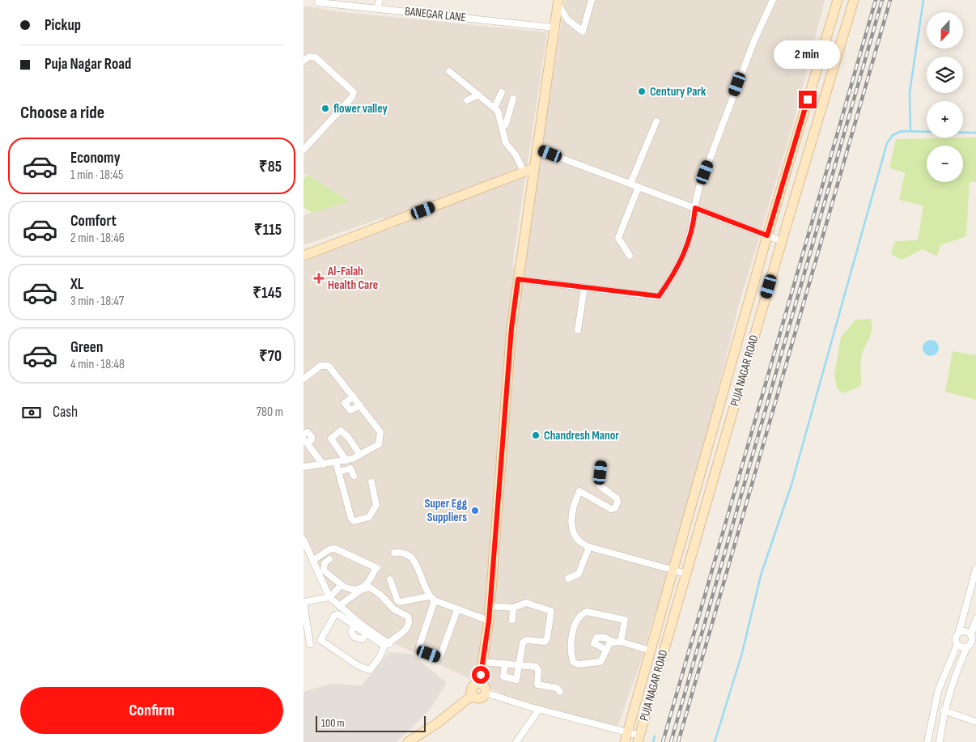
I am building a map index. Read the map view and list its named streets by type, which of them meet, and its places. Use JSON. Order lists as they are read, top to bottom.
{
  "streets": {
    "street": ["BANEGAR LANE", "PUJA NAGAR ROAD"]
  },
  "places": {
    "other": [
      "Century Park",
      "flower valley",
      "Chandresh Manor",
      "Super Egg Suppliers"
    ],
    "health": ["Al-Falah Health Care"]
  },
  "scale_bar": "100 m",
  "north": "bottom",
  "page": {
    "banner": ["Pickup", "Puja Nagar Road"],
    "map_buttons": ["+", "−"],
    "bubble": "2 min",
    "heading": "Choose a ride",
    "list": [
      {
        "name": "Economy",
        "note": "1 min · 18:45",
        "value": "₹85"
      },
      {
        "name": "Comfort",
        "note": "2 min · 18:46",
        "value": "₹115"
      },
      {
        "name": "XL",
        "note": "3 min · 18:47",
        "value": "₹145"
      },
      {
        "name": "Green",
        "note": "4 min · 18:48",
        "value": "₹70"
      }
    ],
    "pay": ["Cash", "780 m"],
    "buttons": "Confirm",
    "scale": "100 m"
  }
}
